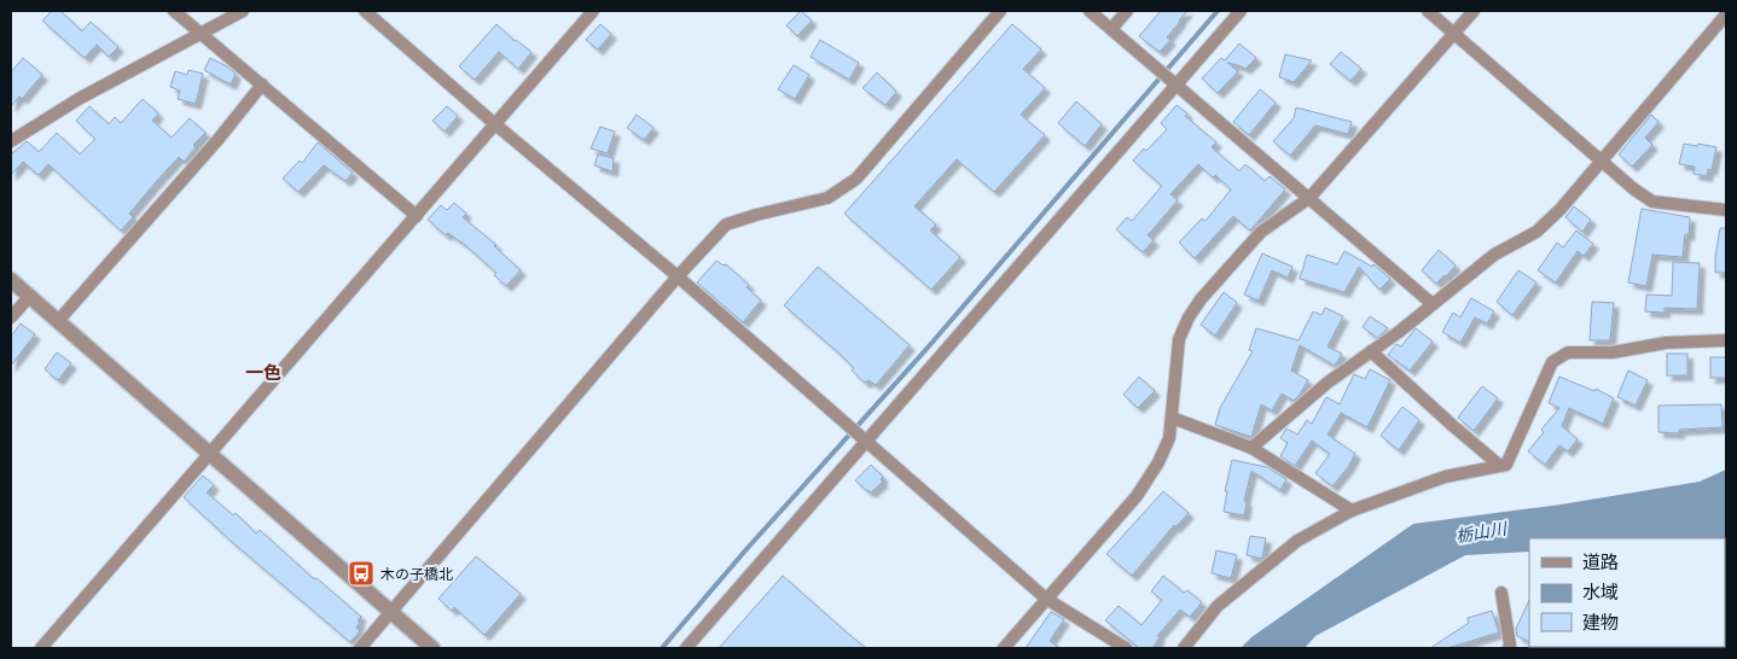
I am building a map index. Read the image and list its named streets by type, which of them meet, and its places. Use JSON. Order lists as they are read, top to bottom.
{
  "districts": ["一色"],
  "water": ["栃山川"],
  "places": {
    "bus stop": ["木の子橋北"]
  },
  "legend": ["道路", "水域", "建物"]
}
